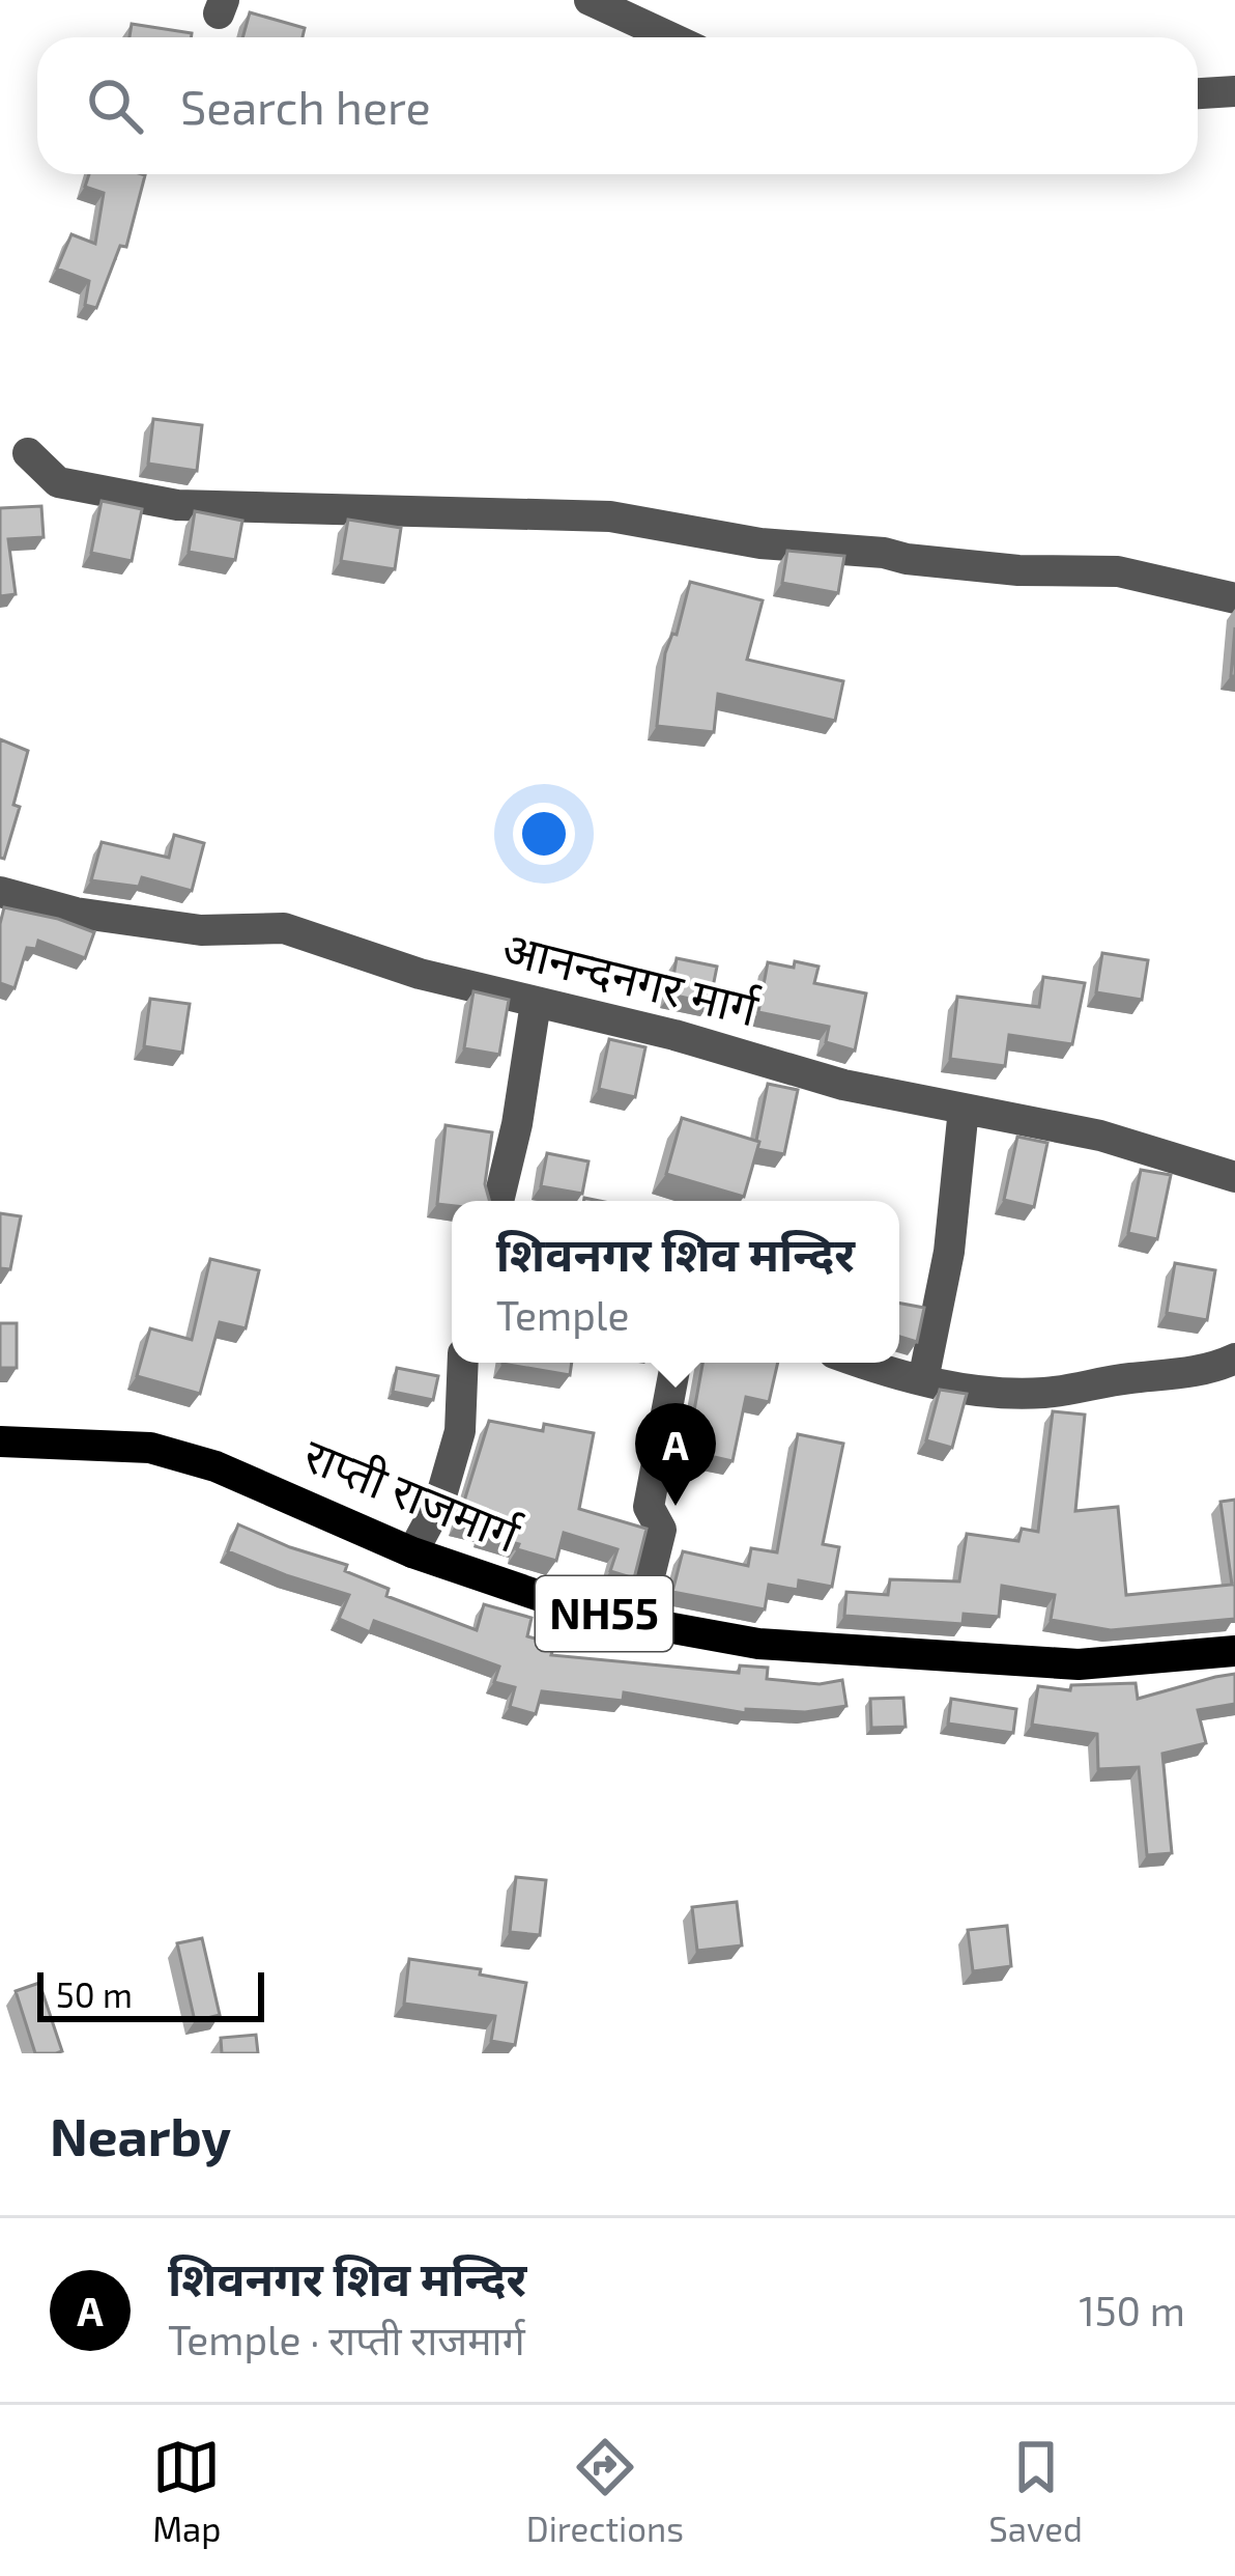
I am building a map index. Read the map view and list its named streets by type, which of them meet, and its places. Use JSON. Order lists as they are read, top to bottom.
{
  "streets": {
    "main road": ["राप्ती राजमार्ग", "NH55"],
    "street": ["आनन्दनगर मार्ग"]
  },
  "scale_bar": "50 m",
  "page": {
    "search": "Search here",
    "popup": ["शिवनगर शिव मन्दिर", "Temple"],
    "pins": "A",
    "scale": "50 m",
    "heading": "Nearby",
    "list": [
      {
        "mark": "A",
        "name": "शिवनगर शिव मन्दिर",
        "note": "Temple · राप्ती राजमार्ग",
        "value": "150 m"
      }
    ],
    "nav": ["Map", "Directions", "Saved"]
  }
}
